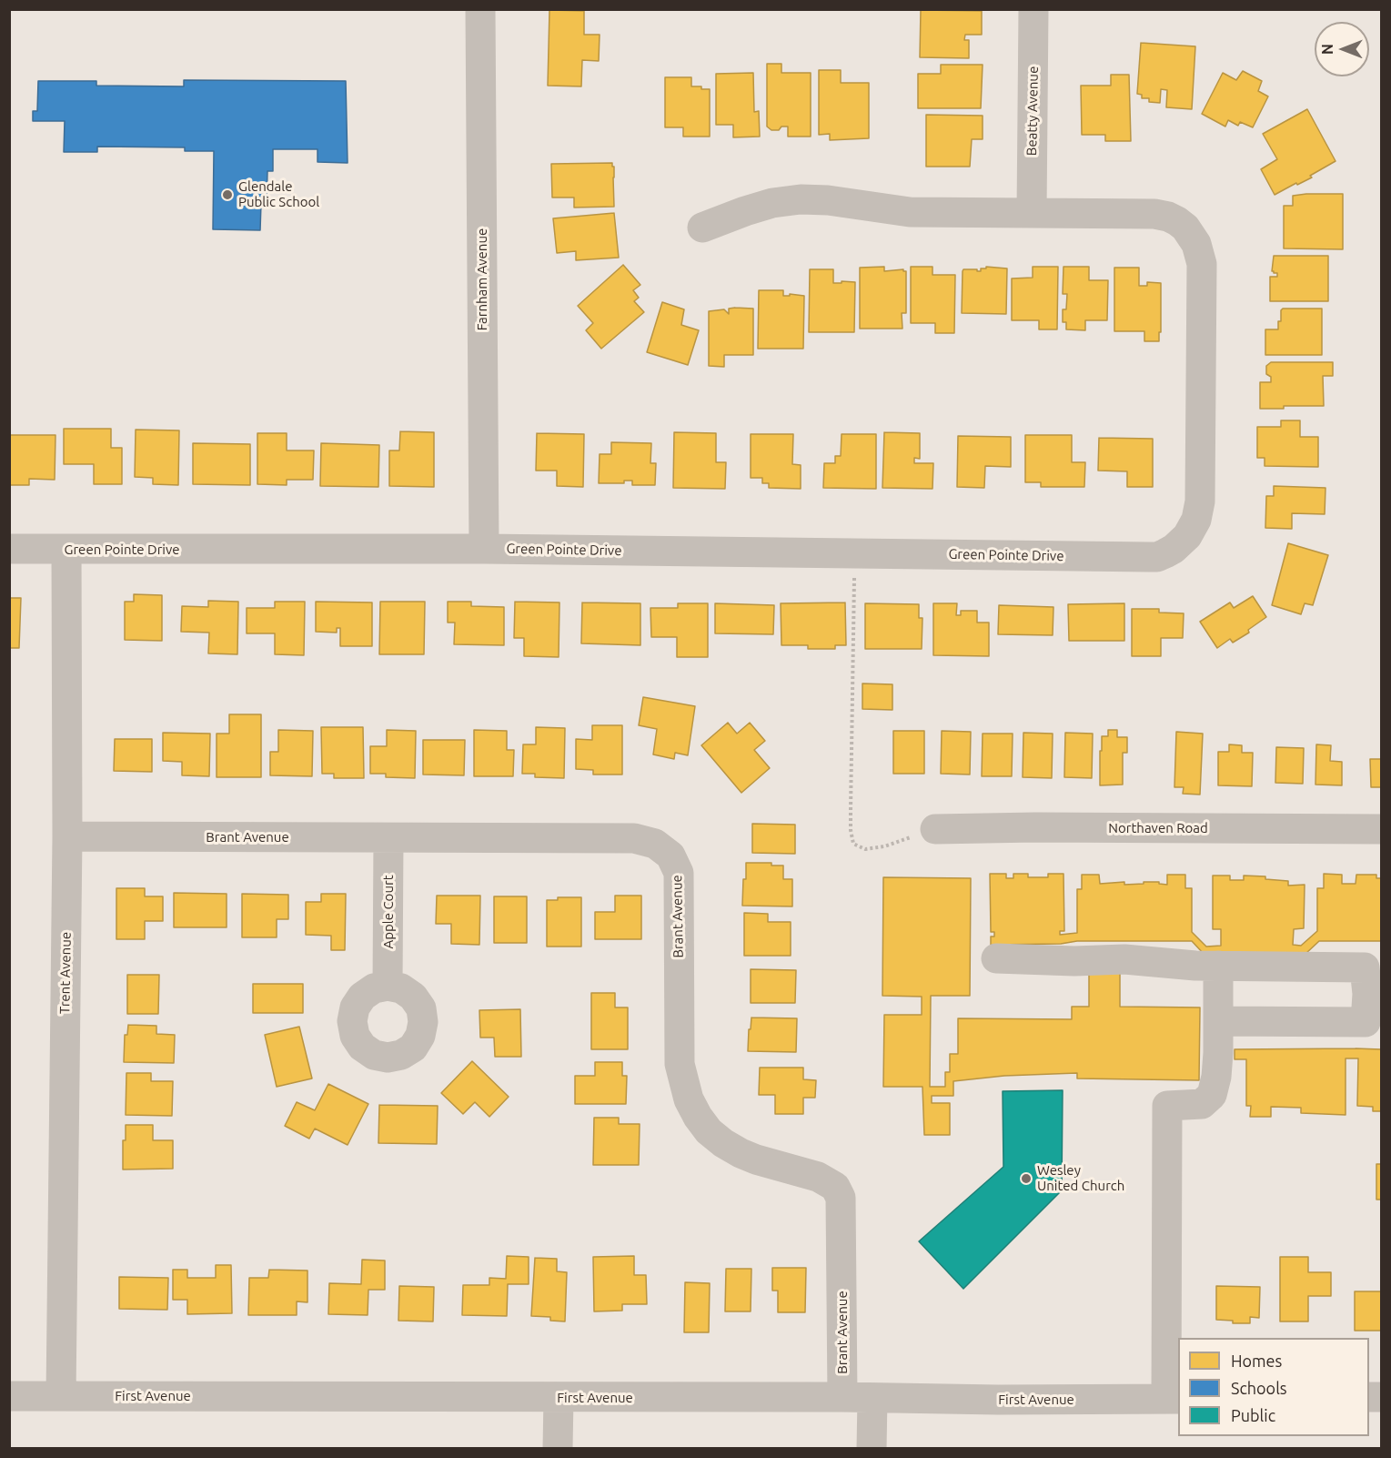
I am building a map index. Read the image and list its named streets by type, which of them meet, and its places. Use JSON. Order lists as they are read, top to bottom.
{
  "streets": {
    "street": [
      "Beatty Avenue",
      "Farnham Avenue",
      "Green Pointe Drive",
      "Northaven Road",
      "Brant Avenue",
      "Apple Court",
      "Trent Avenue",
      "First Avenue"
    ]
  },
  "crossings": [
    ["Beatty Avenue", "Green Pointe Drive"],
    ["Farnham Avenue", "Green Pointe Drive"],
    ["Green Pointe Drive", "Trent Avenue"],
    ["Brant Avenue", "Apple Court"],
    ["Brant Avenue", "Trent Avenue"],
    ["Brant Avenue", "First Avenue"],
    ["Trent Avenue", "First Avenue"]
  ],
  "places": ["Glendale Public School", "Wesley United Church"],
  "legend": ["Homes", "Schools", "Public"],
  "north": "left"
}
